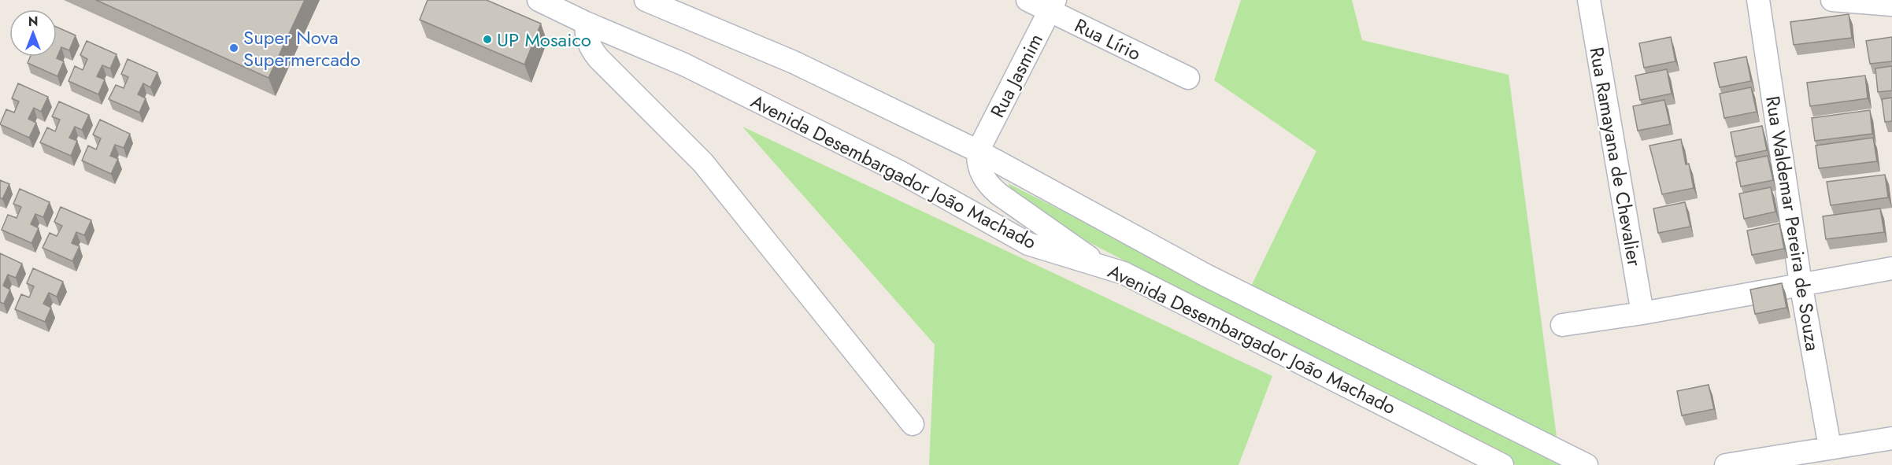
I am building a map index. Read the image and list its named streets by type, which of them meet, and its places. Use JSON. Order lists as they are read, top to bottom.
{
  "streets": {
    "street": [
      "Rua Lírio",
      "Rua Jasmim",
      "Rua Ramayana de Chevalier",
      "Avenida Desembargador João Machado",
      "Rua Waldemar Pereira de Souza"
    ]
  },
  "crossings": [
    ["Rua Lírio", "Rua Jasmim"],
    ["Rua Jasmim", "Avenida Desembargador João Machado"]
  ],
  "places": ["UP Mosaico", "Super Nova Supermercado"],
  "north": "top"
}
